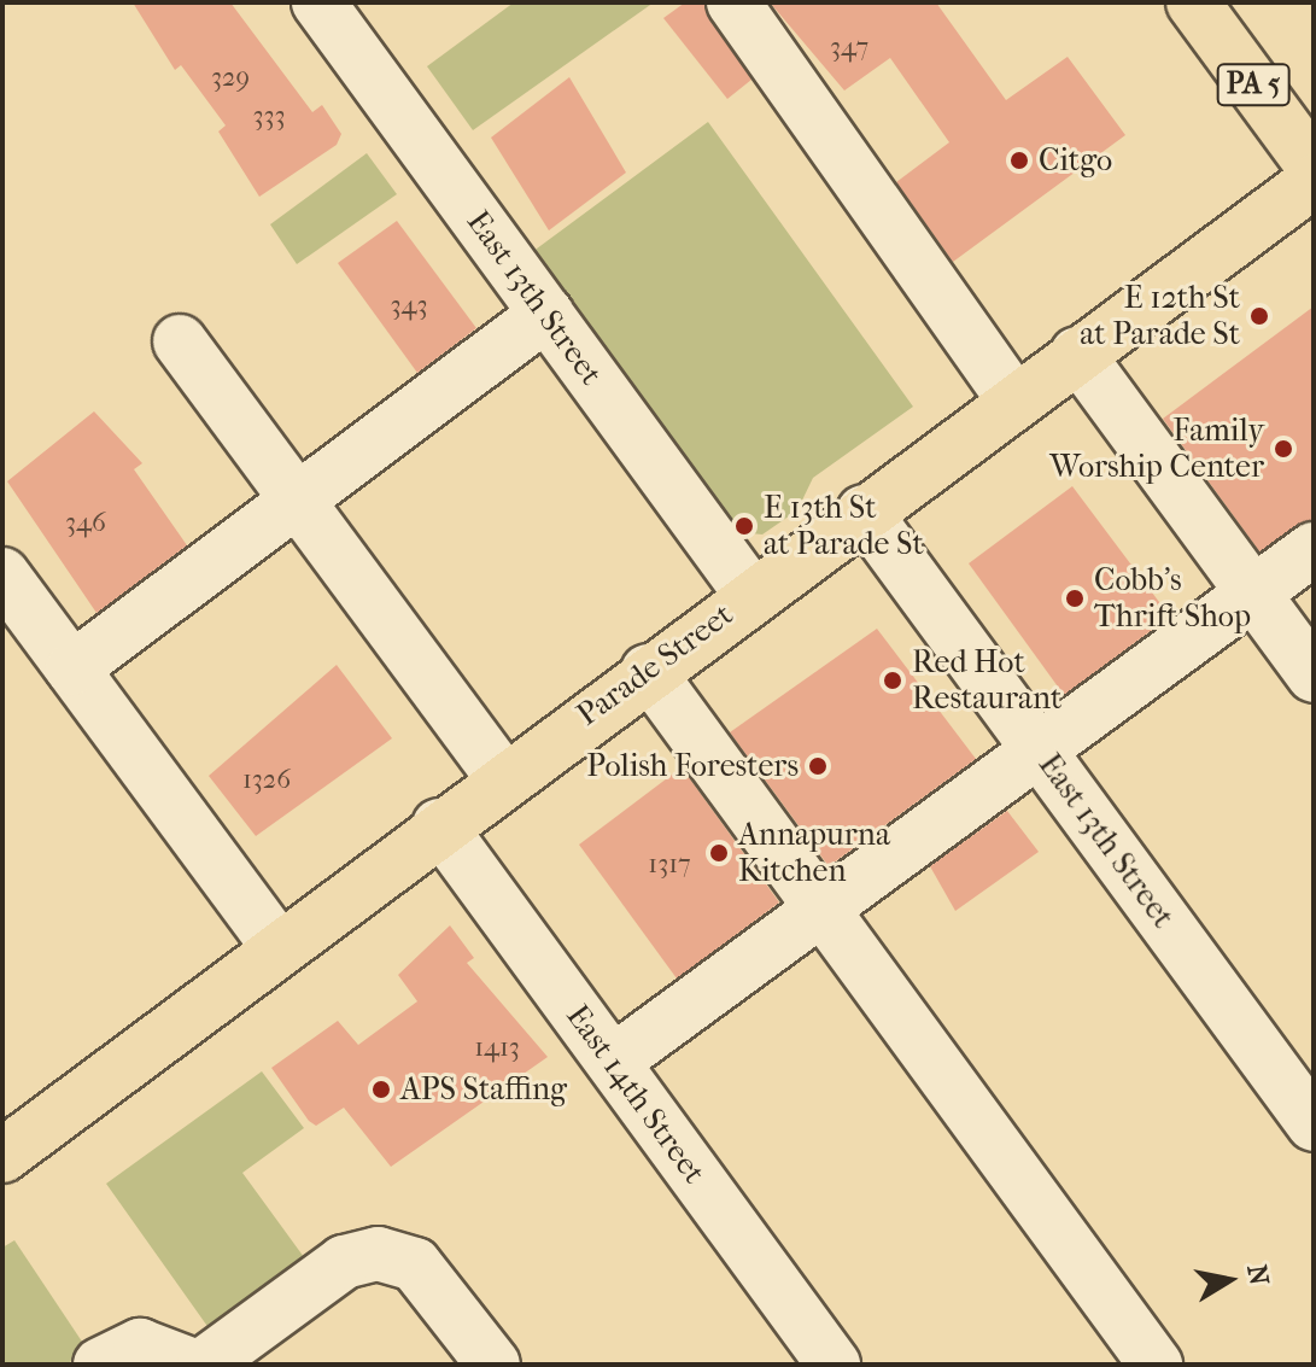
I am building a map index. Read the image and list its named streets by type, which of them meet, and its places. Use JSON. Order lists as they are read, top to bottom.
{
  "streets": {
    "main road": ["PA 5", "Parade Street"],
    "street": ["East 13th Street", "East 14th Street"]
  },
  "crossings": [
    ["East 13th Street", "Parade Street"],
    ["Parade Street", "East 14th Street"]
  ],
  "places": [
    "Citgo",
    "E 12th St at Parade St",
    "Family Worship Center",
    "E 13th St at Parade St",
    "Cobb's Thrift Shop",
    "Red Hot Restaurant",
    "Polish Foresters",
    "Annapurna Kitchen",
    "APS Staffing"
  ],
  "house_numbers": [
    "347",
    "329",
    "333",
    "343",
    "346",
    "1326",
    "1317",
    "1413"
  ],
  "north": "right"
}
